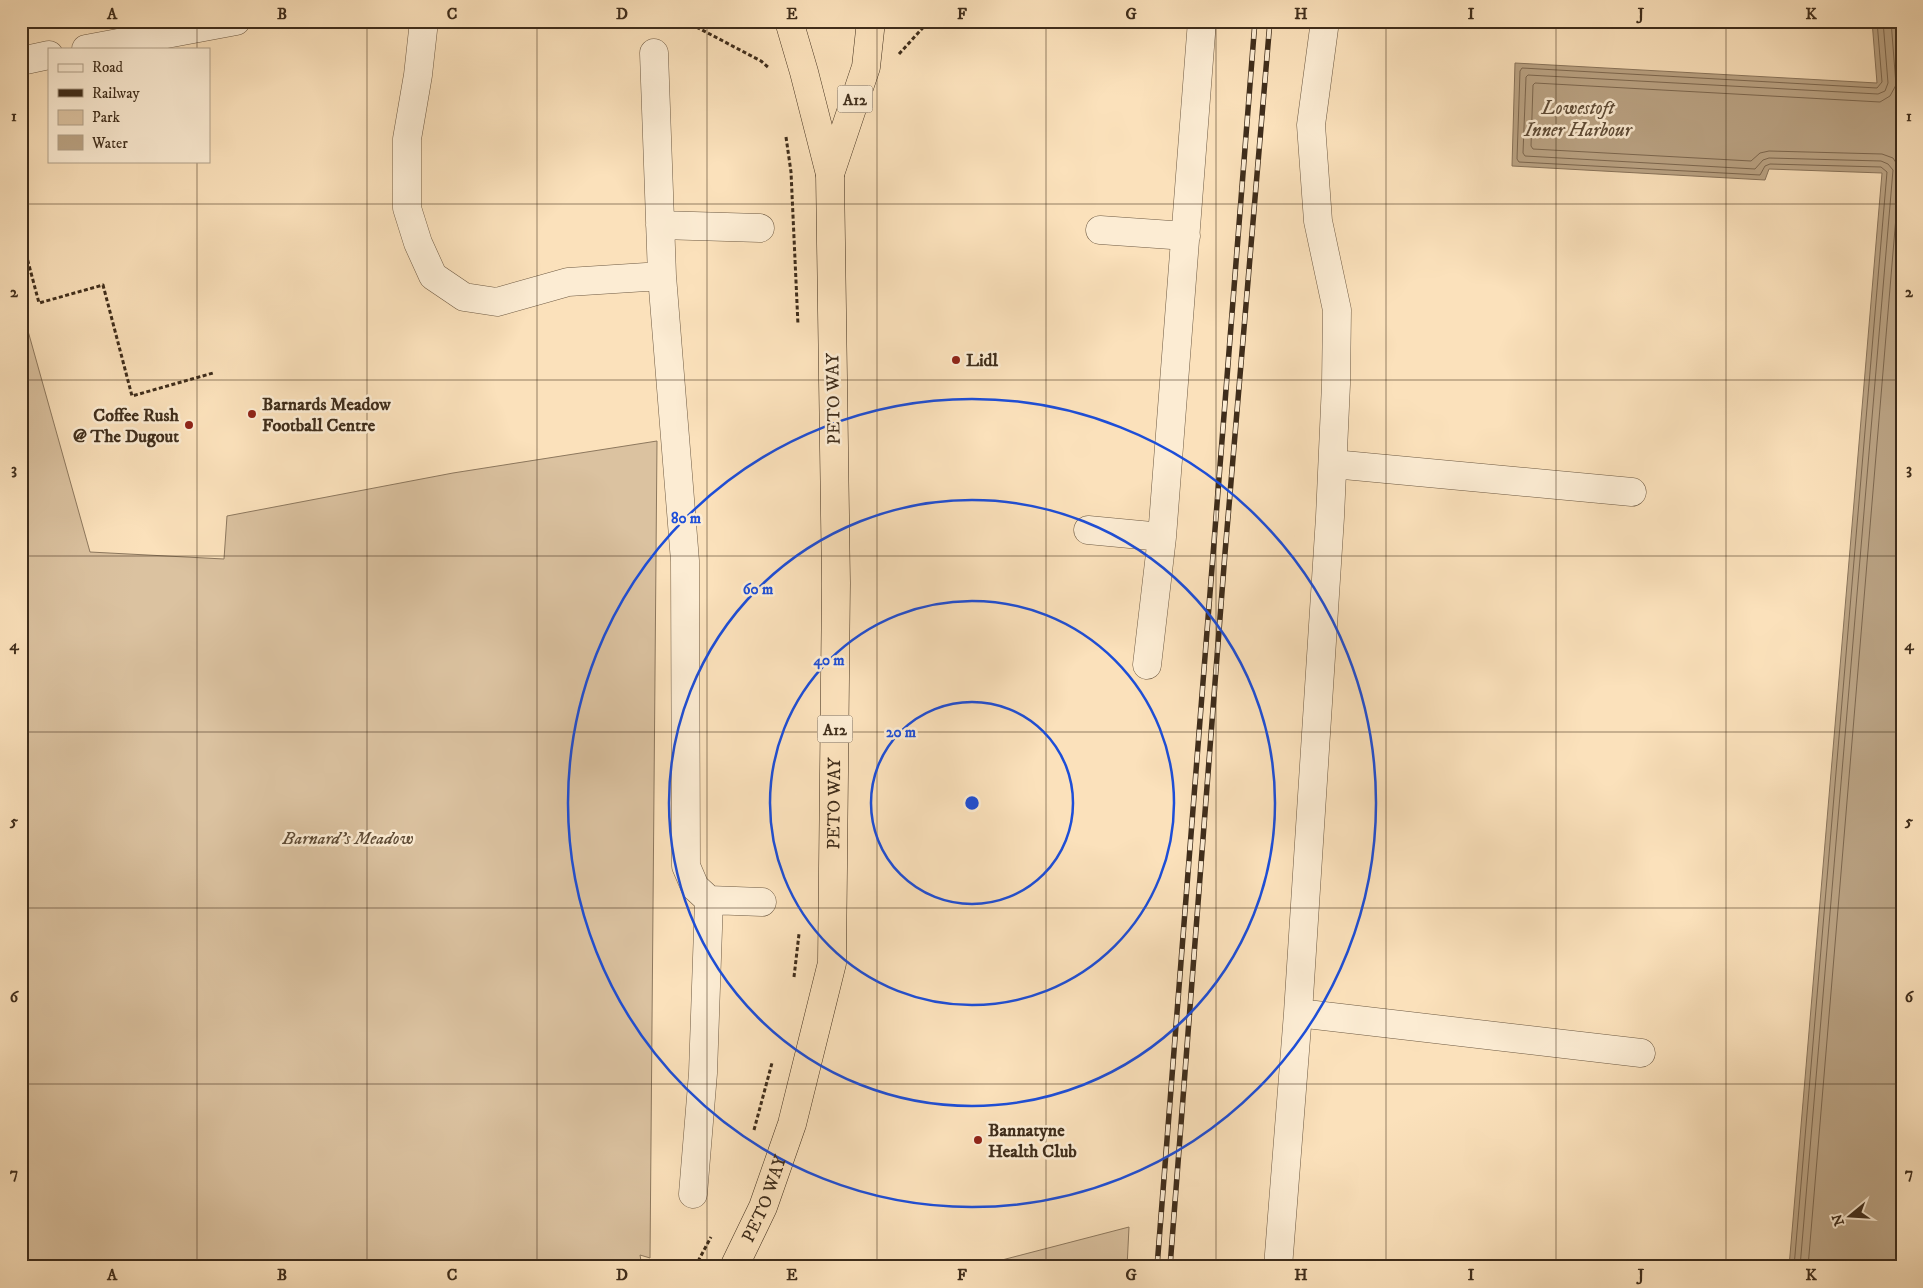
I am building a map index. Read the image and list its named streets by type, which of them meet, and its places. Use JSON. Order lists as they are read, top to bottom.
{
  "streets": {
    "highway": ["A12", "PETO WAY"]
  },
  "water": ["Lowestoft Inner Harbour"],
  "parks": ["Barnard's Meadow"],
  "places": [
    "Lidl",
    "Barnards Meadow Football Centre",
    "Coffee Rush @ The Dugout",
    "Bannatyne Health Club"
  ],
  "legend": [
    "Road",
    "Railway",
    "Park",
    "Water"
  ],
  "north": "left",
  "grid": {
    "columns": [
      "A",
      "B",
      "C",
      "D",
      "E",
      "F",
      "G",
      "H",
      "I",
      "J",
      "K"
    ],
    "rows": [
      "1",
      "2",
      "3",
      "4",
      "5",
      "6",
      "7"
    ]
  },
  "rings": [
    "80 m",
    "60 m",
    "40 m",
    "20 m"
  ]
}
